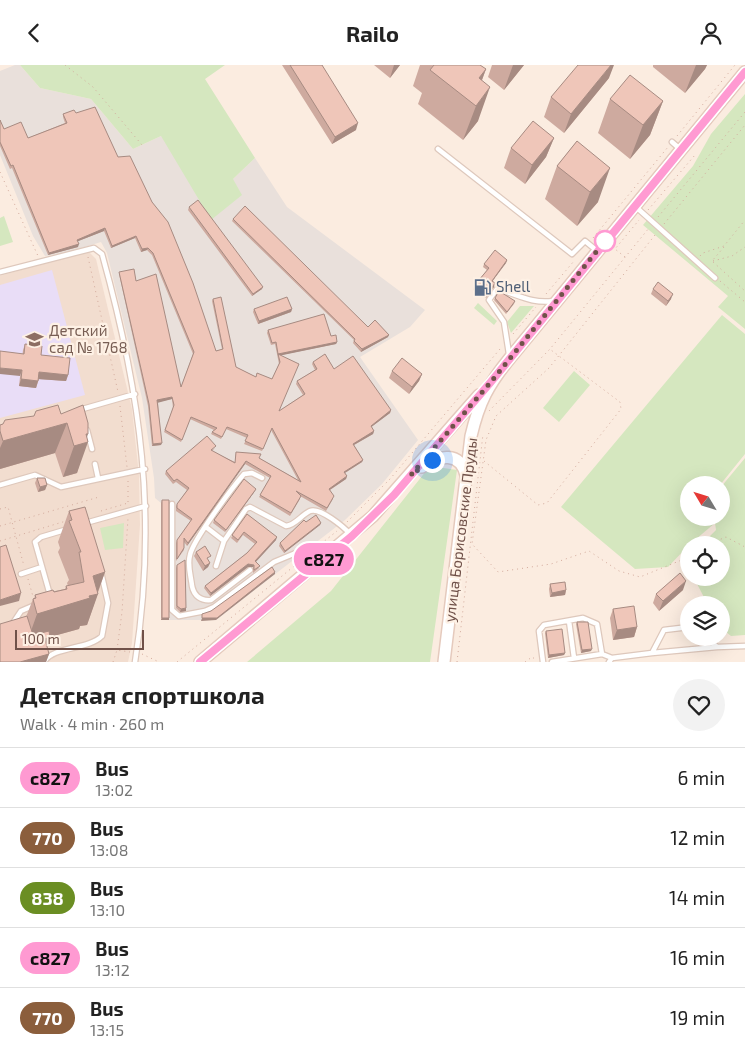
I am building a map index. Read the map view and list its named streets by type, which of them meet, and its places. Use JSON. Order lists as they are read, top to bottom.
{
  "streets": {
    "main road": ["улица Борисовские Пруды"]
  },
  "places": {
    "fuel station": ["Shell"],
    "school or university": ["Детский сад № 1768"]
  },
  "lines": ["bus line с827"],
  "scale_bar": "100 m",
  "north": "top left",
  "page": {
    "header": "Railo",
    "on_map": "с827",
    "scale": "100 m",
    "heading": ["Детская спортшкола", "Walk · 4 min · 260 m"],
    "list": [
      {
        "mark": "с827",
        "name": "Bus",
        "note": "13:02",
        "value": "6 min"
      },
      {
        "mark": "770",
        "name": "Bus",
        "note": "13:08",
        "value": "12 min"
      },
      {
        "mark": "838",
        "name": "Bus",
        "note": "13:10",
        "value": "14 min"
      },
      {
        "mark": "с827",
        "name": "Bus",
        "note": "13:12",
        "value": "16 min"
      },
      {
        "mark": "770",
        "name": "Bus",
        "note": "13:15",
        "value": "19 min"
      }
    ]
  }
}
